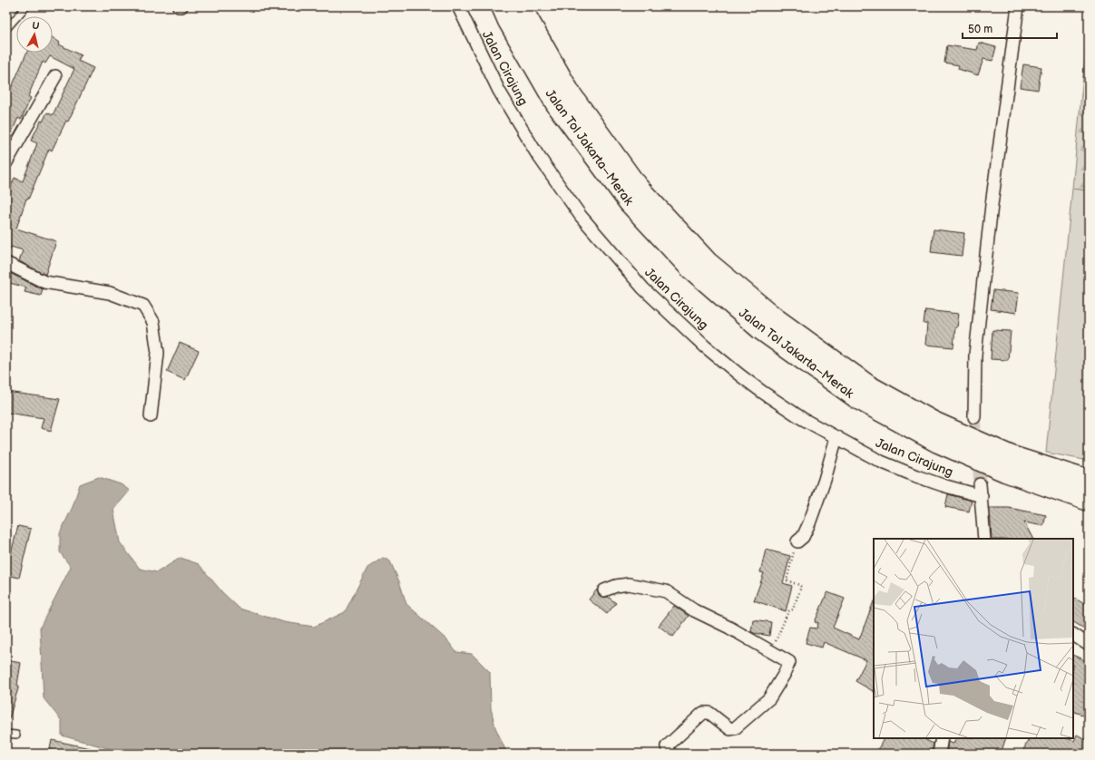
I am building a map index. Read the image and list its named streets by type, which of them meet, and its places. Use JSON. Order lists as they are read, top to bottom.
{
  "streets": {
    "highway": ["Jalan Tol Jakarta–Merak"],
    "street": ["Jalan Cirajung"]
  },
  "scale_bar": "50 m",
  "north": "top"
}
